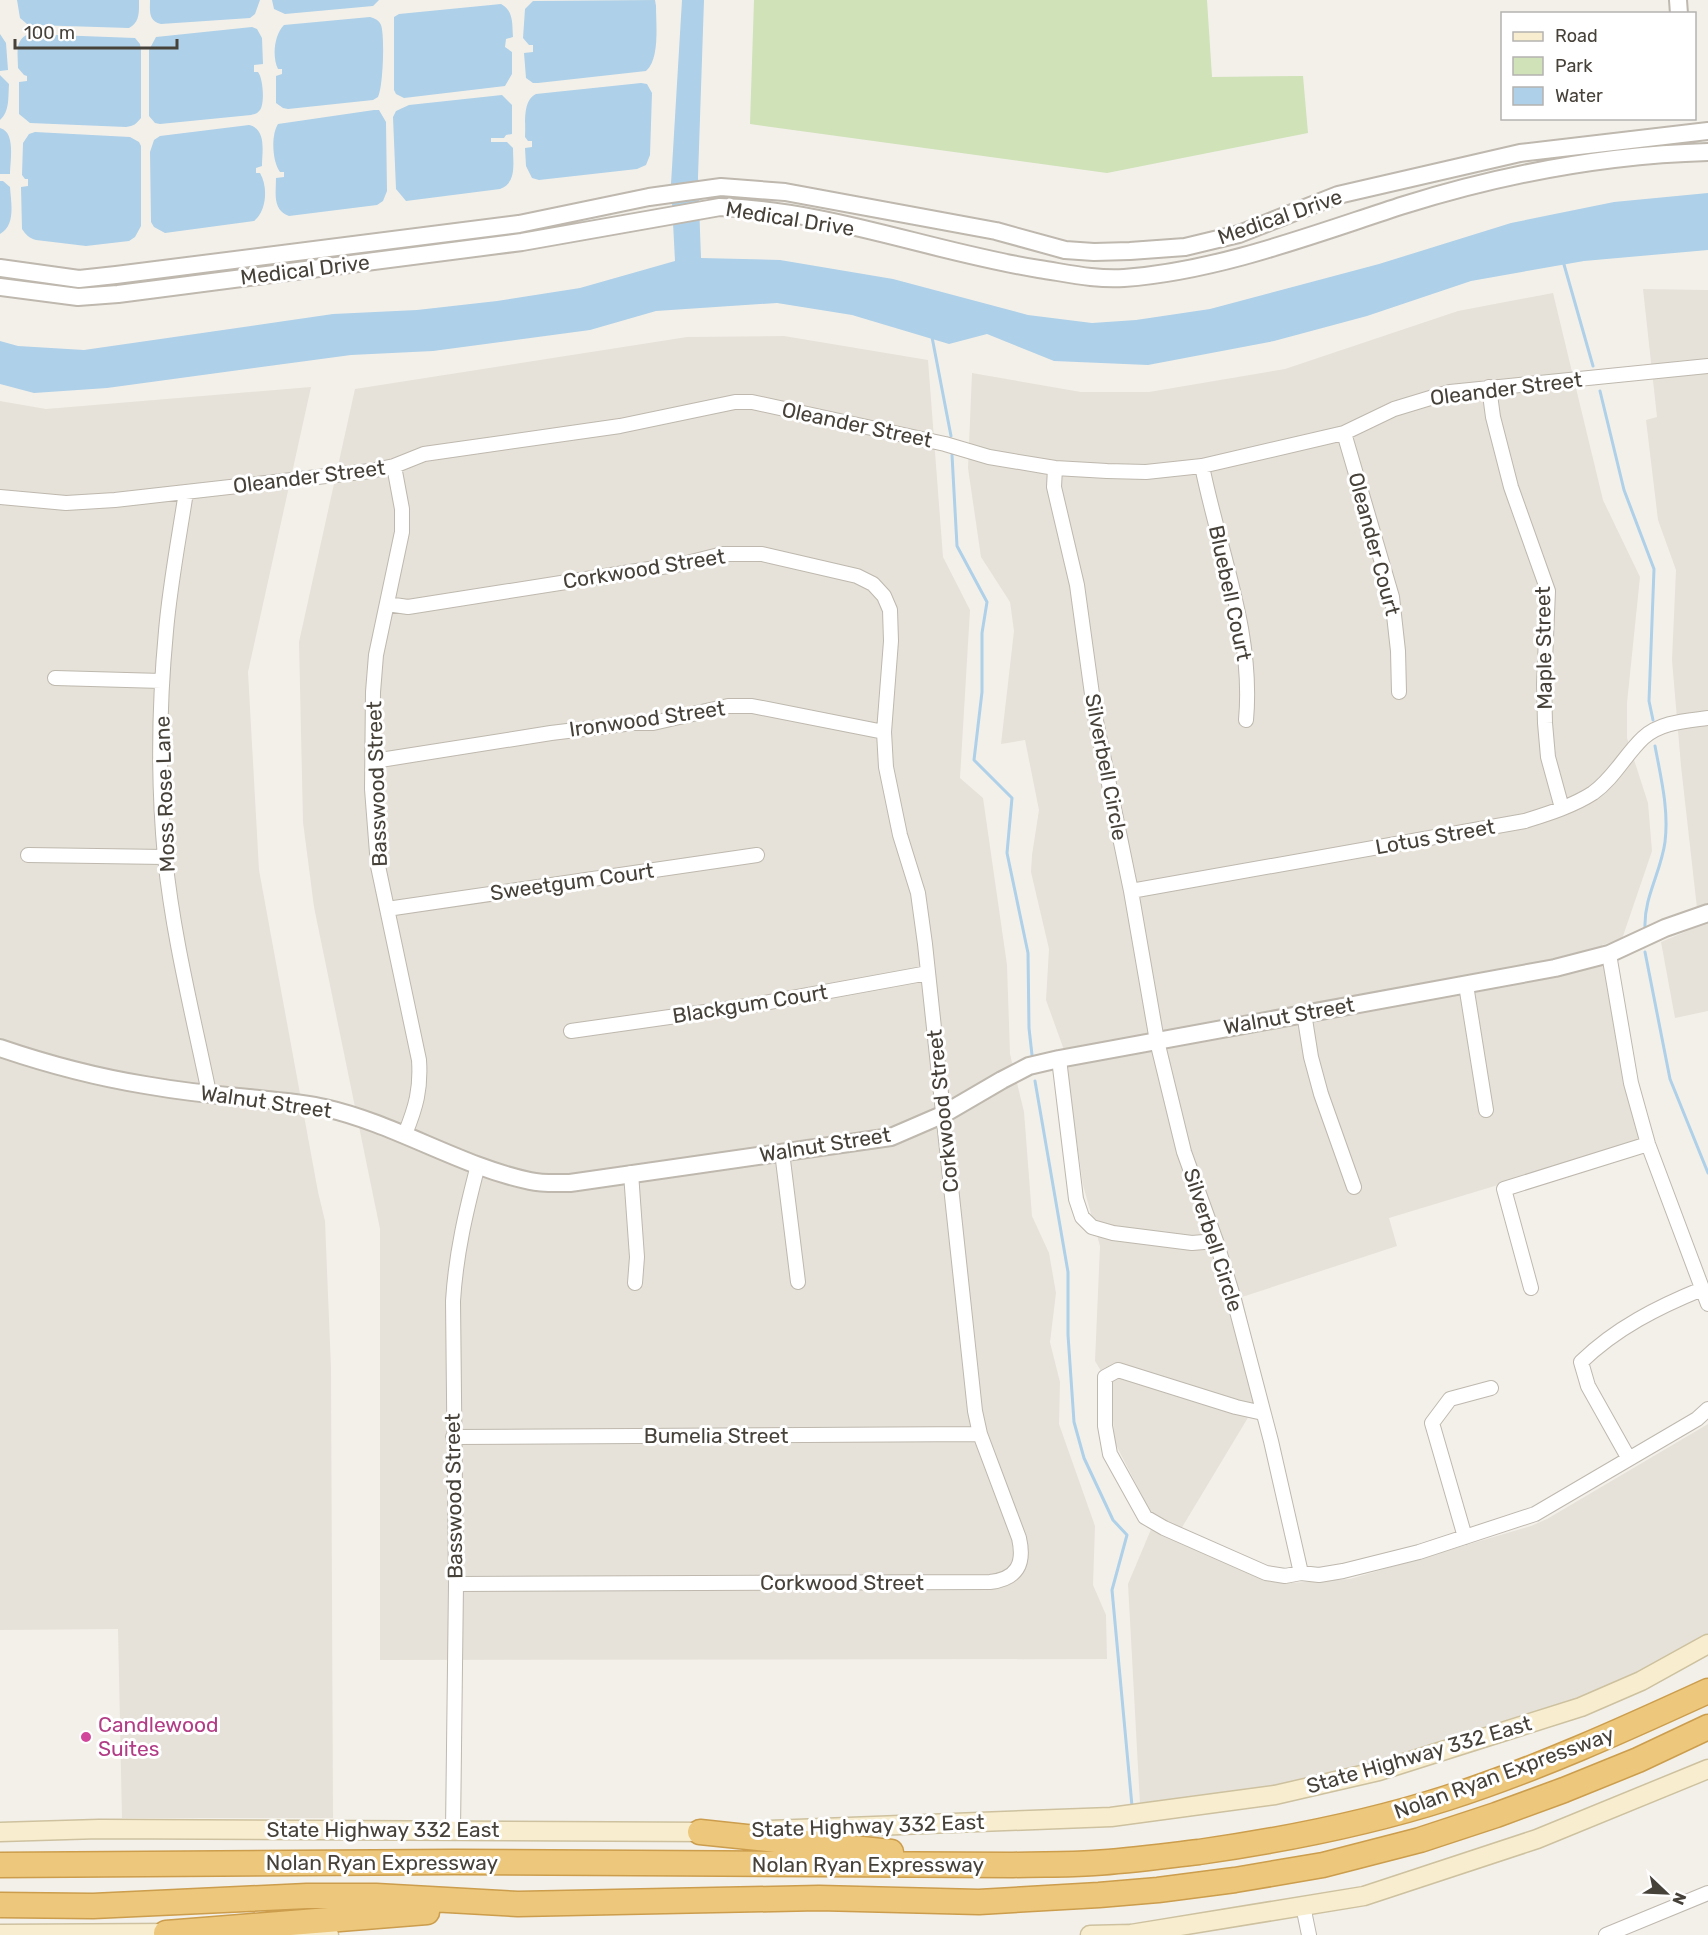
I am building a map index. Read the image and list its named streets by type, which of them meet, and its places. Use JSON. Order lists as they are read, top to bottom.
{
  "streets": {
    "highway": ["Nolan Ryan Expressway"],
    "main road": ["State Highway 332 East"],
    "street": [
      "Medical Drive",
      "Oleander Street",
      "Oleander Court",
      "Corkwood Street",
      "Bluebell Court",
      "Maple Street",
      "Ironwood Street",
      "Silverbell Circle",
      "Basswood Street",
      "Moss Rose Lane",
      "Lotus Street",
      "Sweetgum Court",
      "Blackgum Court",
      "Walnut Street",
      "Bumelia Street"
    ]
  },
  "crossings": [
    ["Oleander Street", "Oleander Court"],
    ["Oleander Street", "Bluebell Court"],
    ["Oleander Street", "Maple Street"],
    ["Oleander Street", "Silverbell Circle"],
    ["Oleander Street", "Basswood Street"],
    ["Oleander Street", "Moss Rose Lane"],
    ["Corkwood Street", "Ironwood Street"],
    ["Corkwood Street", "Basswood Street"],
    ["Corkwood Street", "Blackgum Court"],
    ["Corkwood Street", "Walnut Street"],
    ["Corkwood Street", "Bumelia Street"],
    ["Maple Street", "Lotus Street"],
    ["Ironwood Street", "Basswood Street"],
    ["Silverbell Circle", "Lotus Street"],
    ["Silverbell Circle", "Walnut Street"],
    ["Basswood Street", "Sweetgum Court"],
    ["Basswood Street", "Walnut Street"],
    ["Basswood Street", "Bumelia Street"],
    ["Basswood Street", "State Highway 332 East"],
    ["Moss Rose Lane", "Walnut Street"]
  ],
  "places": ["Candlewood Suites"],
  "legend": ["Road", "Park", "Water"],
  "scale_bar": "100 m",
  "north": "bottom right"
}
